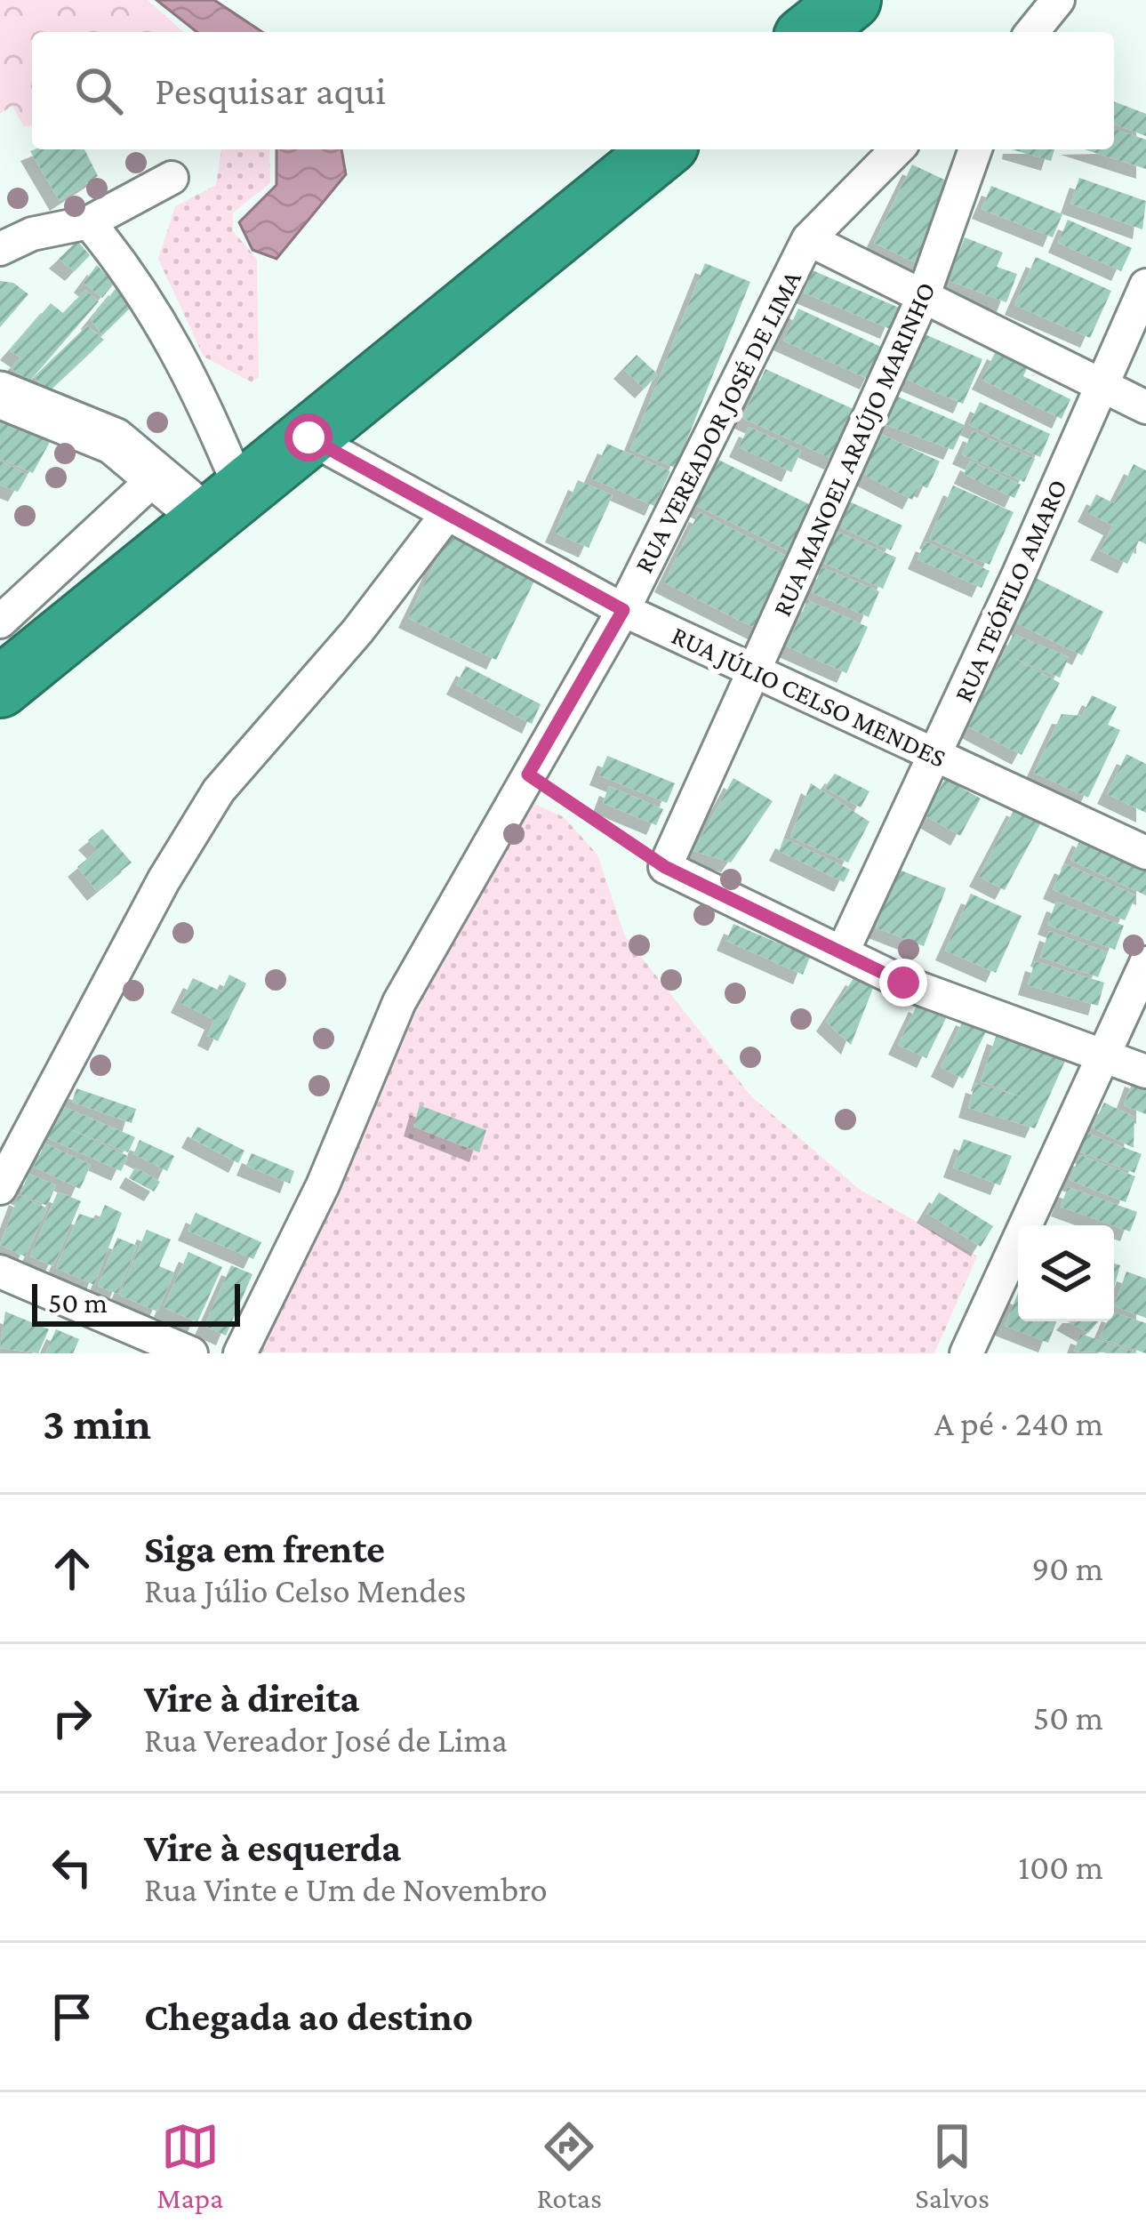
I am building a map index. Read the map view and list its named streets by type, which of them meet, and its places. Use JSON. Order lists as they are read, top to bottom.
{
  "streets": {
    "street": [
      "RUA VEREADOR JOSÉ DE LIMA",
      "RUA MANOEL ARAÚJO MARINHO",
      "RUA TEÓFILO AMARO",
      "RUA JÚLIO CELSO MENDES"
    ]
  },
  "crossings": [
    ["RUA VEREADOR JOSÉ DE LIMA", "RUA JÚLIO CELSO MENDES"],
    ["RUA MANOEL ARAÚJO MARINHO", "RUA JÚLIO CELSO MENDES"],
    ["RUA TEÓFILO AMARO", "RUA JÚLIO CELSO MENDES"]
  ],
  "scale_bar": "50 m",
  "page": {
    "search": "Pesquisar aqui",
    "scale": "50 m",
    "heading": ["3 min", "A pé · 240 m"],
    "list": [
      ["Siga em frente", "Rua Júlio Celso Mendes", "90 m"],
      ["Vire à direita", "Rua Vereador José de Lima", "50 m"],
      ["Vire à esquerda", "Rua Vinte e Um de Novembro", "100 m"],
      "Chegada ao destino"
    ],
    "nav": ["Mapa", "Rotas", "Salvos"]
  }
}
